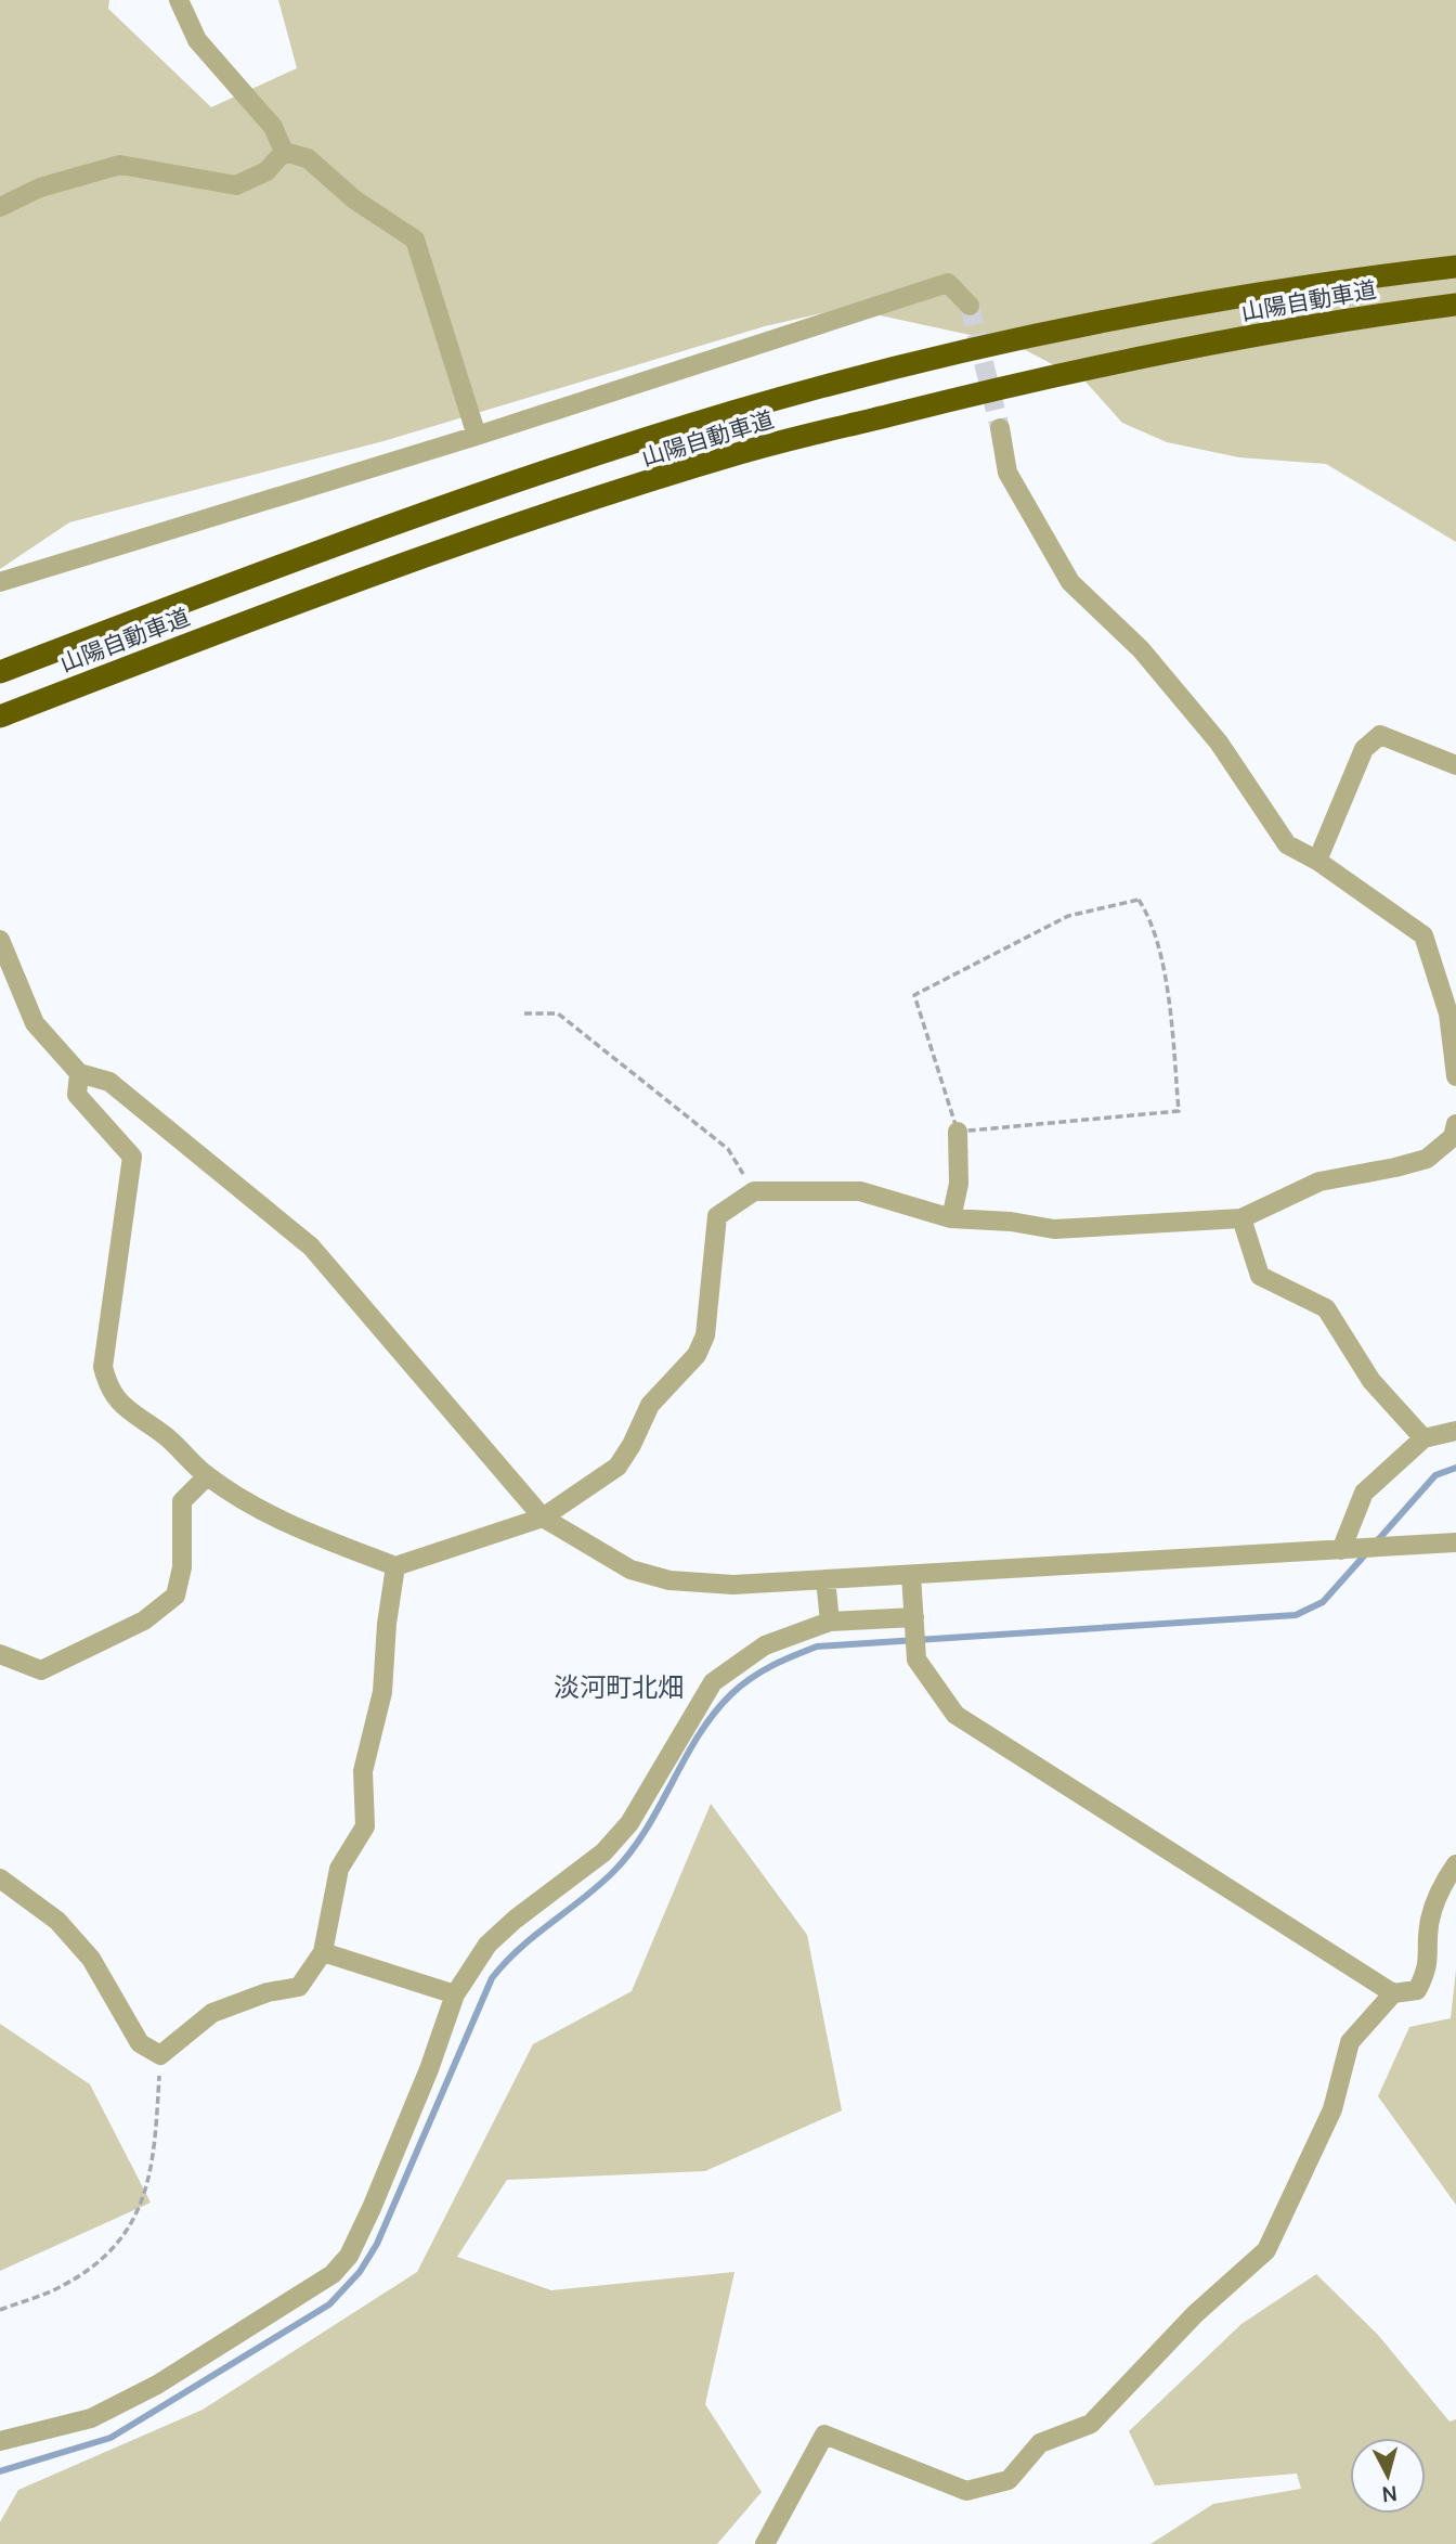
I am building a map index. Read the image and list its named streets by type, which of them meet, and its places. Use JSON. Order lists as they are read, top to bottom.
{
  "streets": {
    "highway": ["山陽自動車道"]
  },
  "districts": ["淡河町北畑"],
  "north": "bottom"
}
